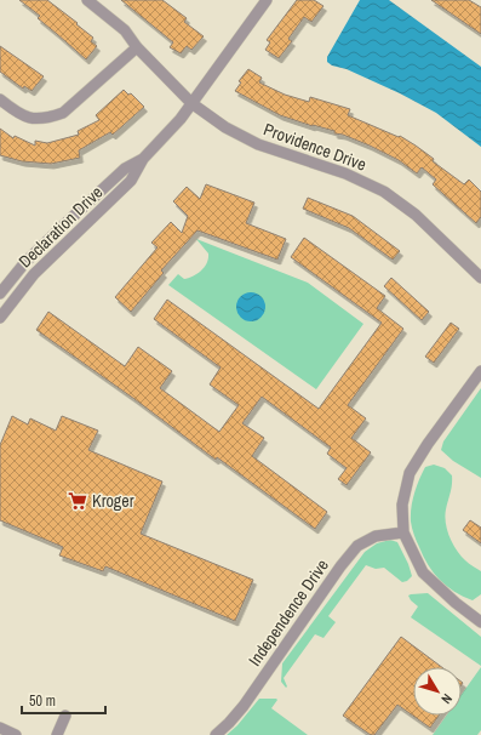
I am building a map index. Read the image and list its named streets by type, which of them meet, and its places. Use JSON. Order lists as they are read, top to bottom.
{
  "streets": {
    "street": ["Providence Drive", "Declaration Drive", "Independence Drive"]
  },
  "crossings": [
    ["Providence Drive", "Declaration Drive"]
  ],
  "places": {
    "supermarket": ["Kroger"]
  },
  "scale_bar": "50 m",
  "north": "bottom right"
}
